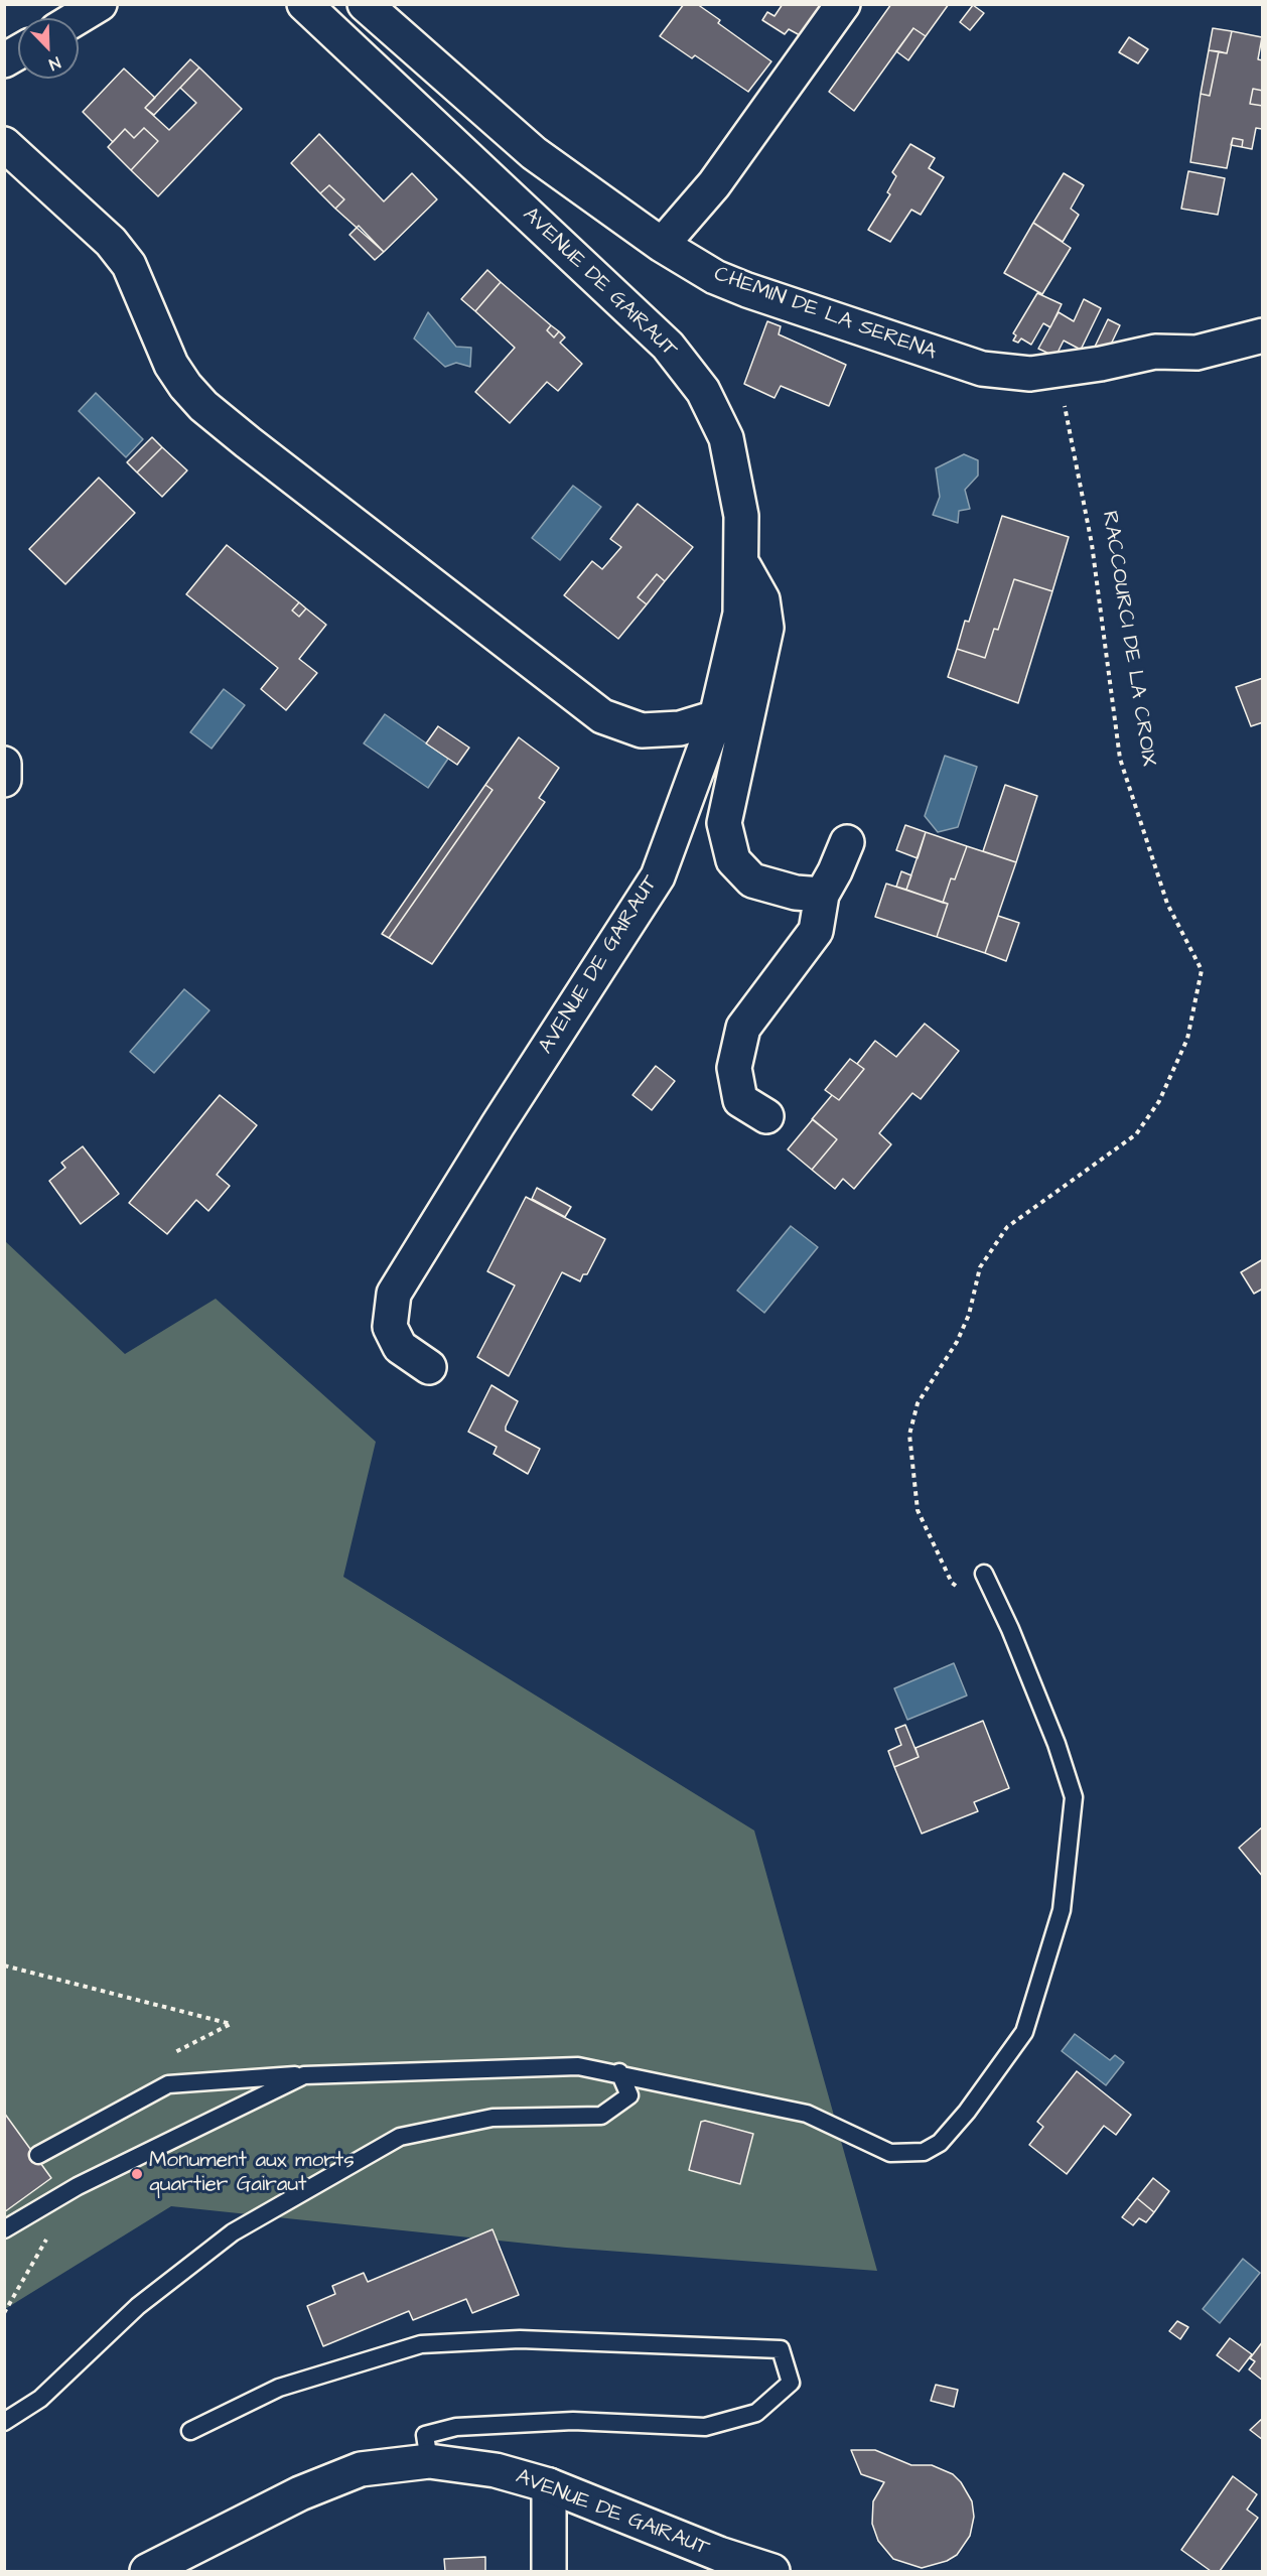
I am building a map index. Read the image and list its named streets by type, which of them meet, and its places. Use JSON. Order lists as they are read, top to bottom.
{
  "streets": {
    "street": ["AVENUE DE GAIRAUT", "CHEMIN DE LA SERENA"],
    "path": ["RACCOURCI DE LA CROIX"]
  },
  "crossings": [
    ["CHEMIN DE LA SERENA", "RACCOURCI DE LA CROIX"]
  ],
  "places": ["Monument aux morts quartier Gairaut"],
  "north": "bottom right"
}
